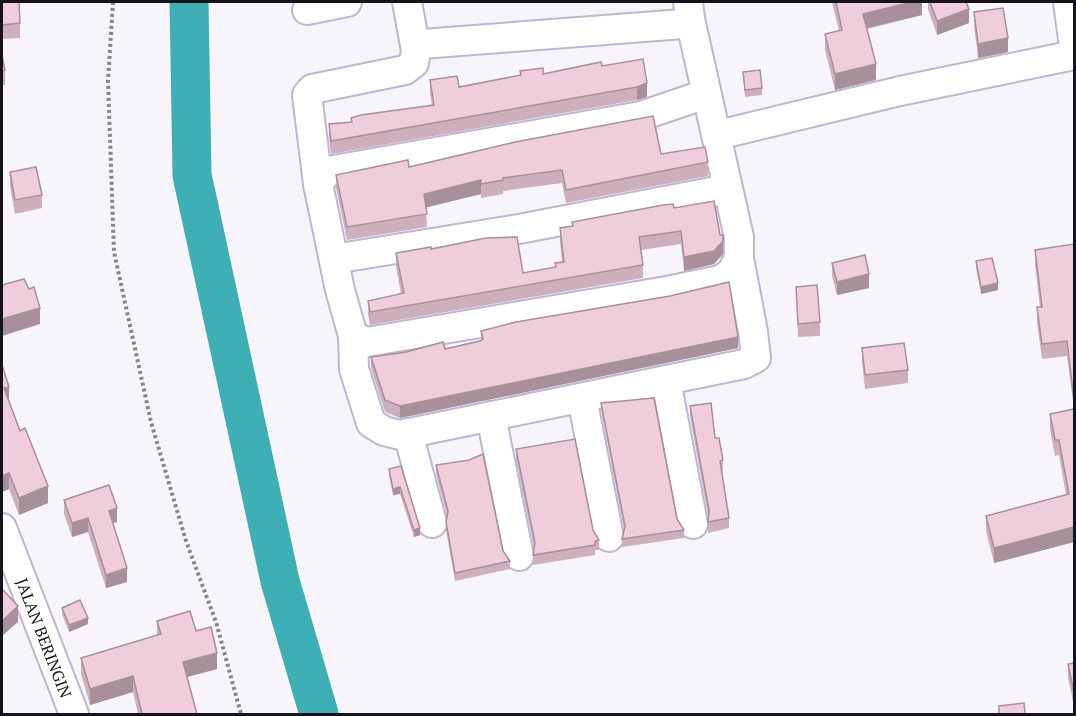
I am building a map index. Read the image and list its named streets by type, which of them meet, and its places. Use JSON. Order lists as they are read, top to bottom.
{
  "streets": {
    "street": ["JALAN BERINGIN"]
  }
}
